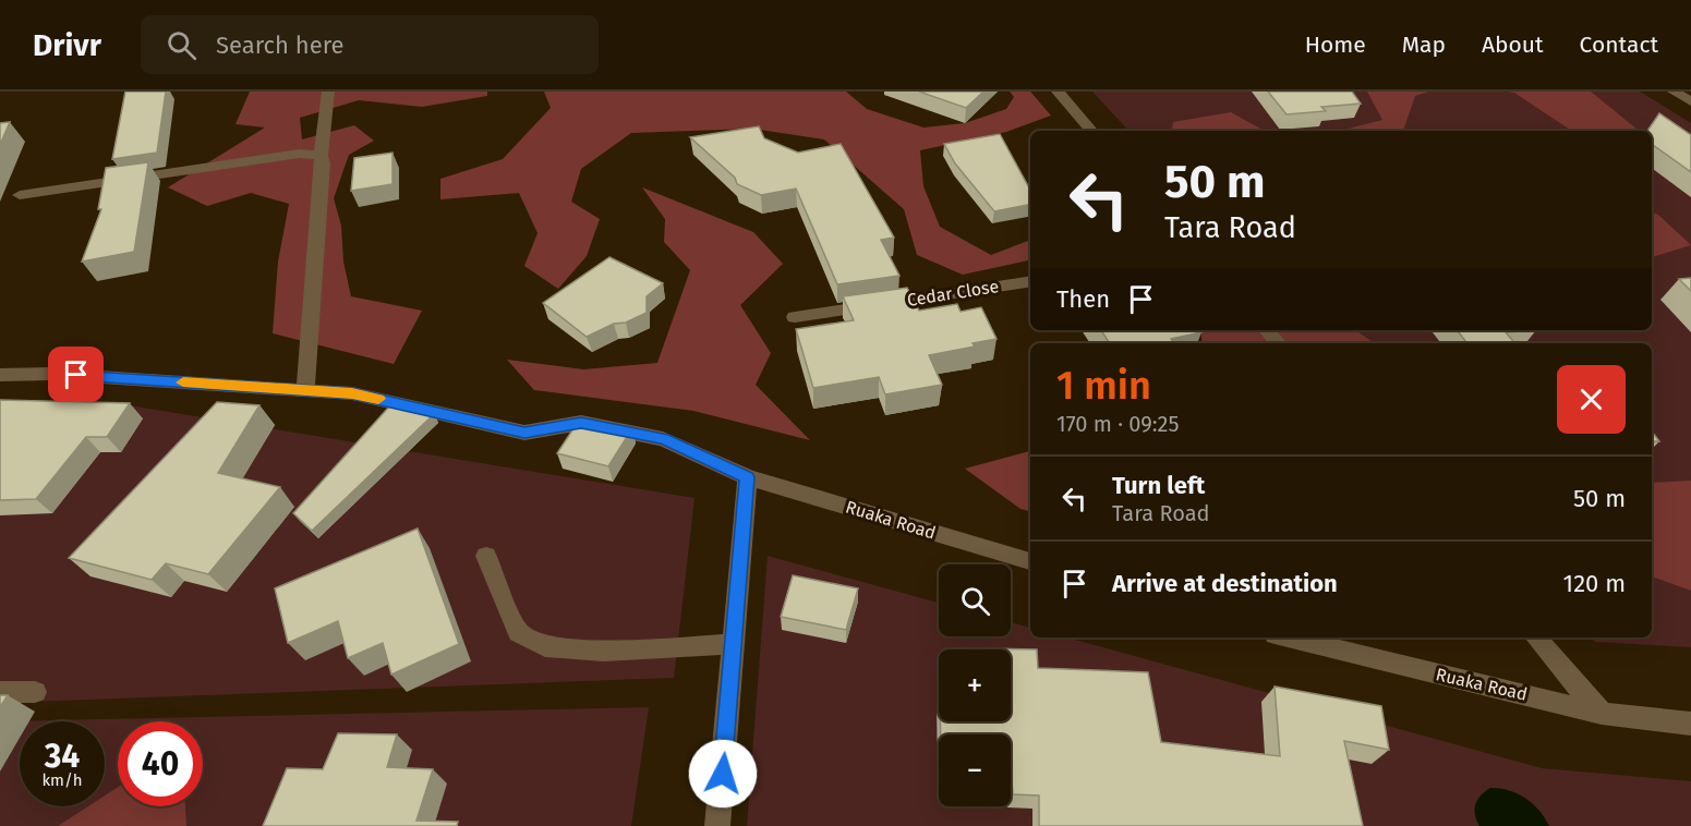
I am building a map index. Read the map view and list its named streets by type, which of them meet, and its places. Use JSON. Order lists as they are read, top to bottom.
{
  "streets": {
    "street": ["Cedar Close", "Ruaka Road"]
  },
  "page": {
    "header": "Drivr",
    "search": "Search here",
    "nav": [
      "Home",
      "Map",
      "About",
      "Contact"
    ],
    "turn": ["50 m", "Tara Road"],
    "then": "Then",
    "heading": ["1 min", "170 m · 09:25"],
    "list": [
      {
        "name": "Turn left",
        "note": "Tara Road",
        "value": "50 m"
      },
      {
        "name": "Arrive at destination",
        "value": "120 m"
      }
    ],
    "map_buttons": ["+", "−"],
    "speed": "34 km/h",
    "limit": "40"
  }
}
